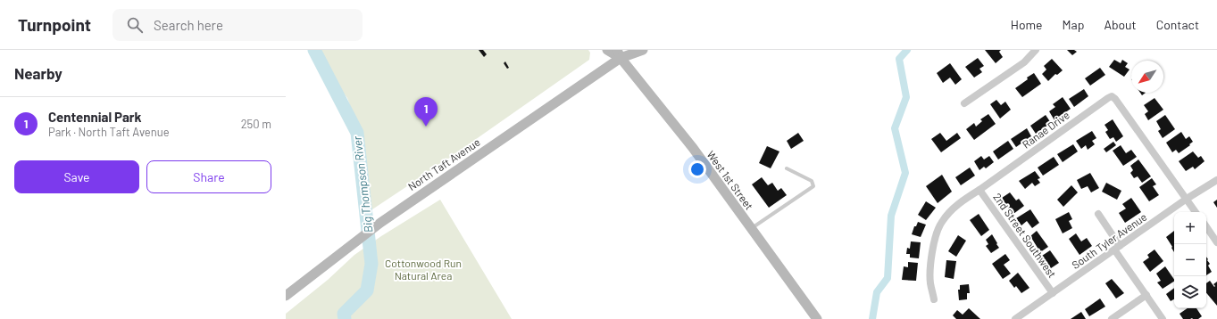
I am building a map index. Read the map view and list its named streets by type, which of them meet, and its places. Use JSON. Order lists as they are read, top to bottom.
{
  "streets": {
    "main road": ["North Taft Avenue", "West 1st Street"],
    "street": ["Ranae Drive", "2nd Street Southwest", "South Tyler Avenue"]
  },
  "crossings": [
    ["Ranae Drive", "2nd Street Southwest"],
    ["Ranae Drive", "South Tyler Avenue"],
    ["North Taft Avenue", "West 1st Street"],
    ["2nd Street Southwest", "South Tyler Avenue"]
  ],
  "water": ["Big Thompson River"],
  "parks": ["Cottonwood Run Natural Area"],
  "north": "bottom left",
  "page": {
    "header": "Turnpoint",
    "search": "Search here",
    "nav": [
      "Home",
      "Map",
      "About",
      "Contact"
    ],
    "heading": "Nearby",
    "list": [
      {
        "mark": "1",
        "name": "Centennial Park",
        "note": "Park · North Taft Avenue",
        "value": "250 m"
      }
    ],
    "pins": "1",
    "buttons": ["Save", "Share"],
    "map_buttons": ["+", "−"]
  }
}
